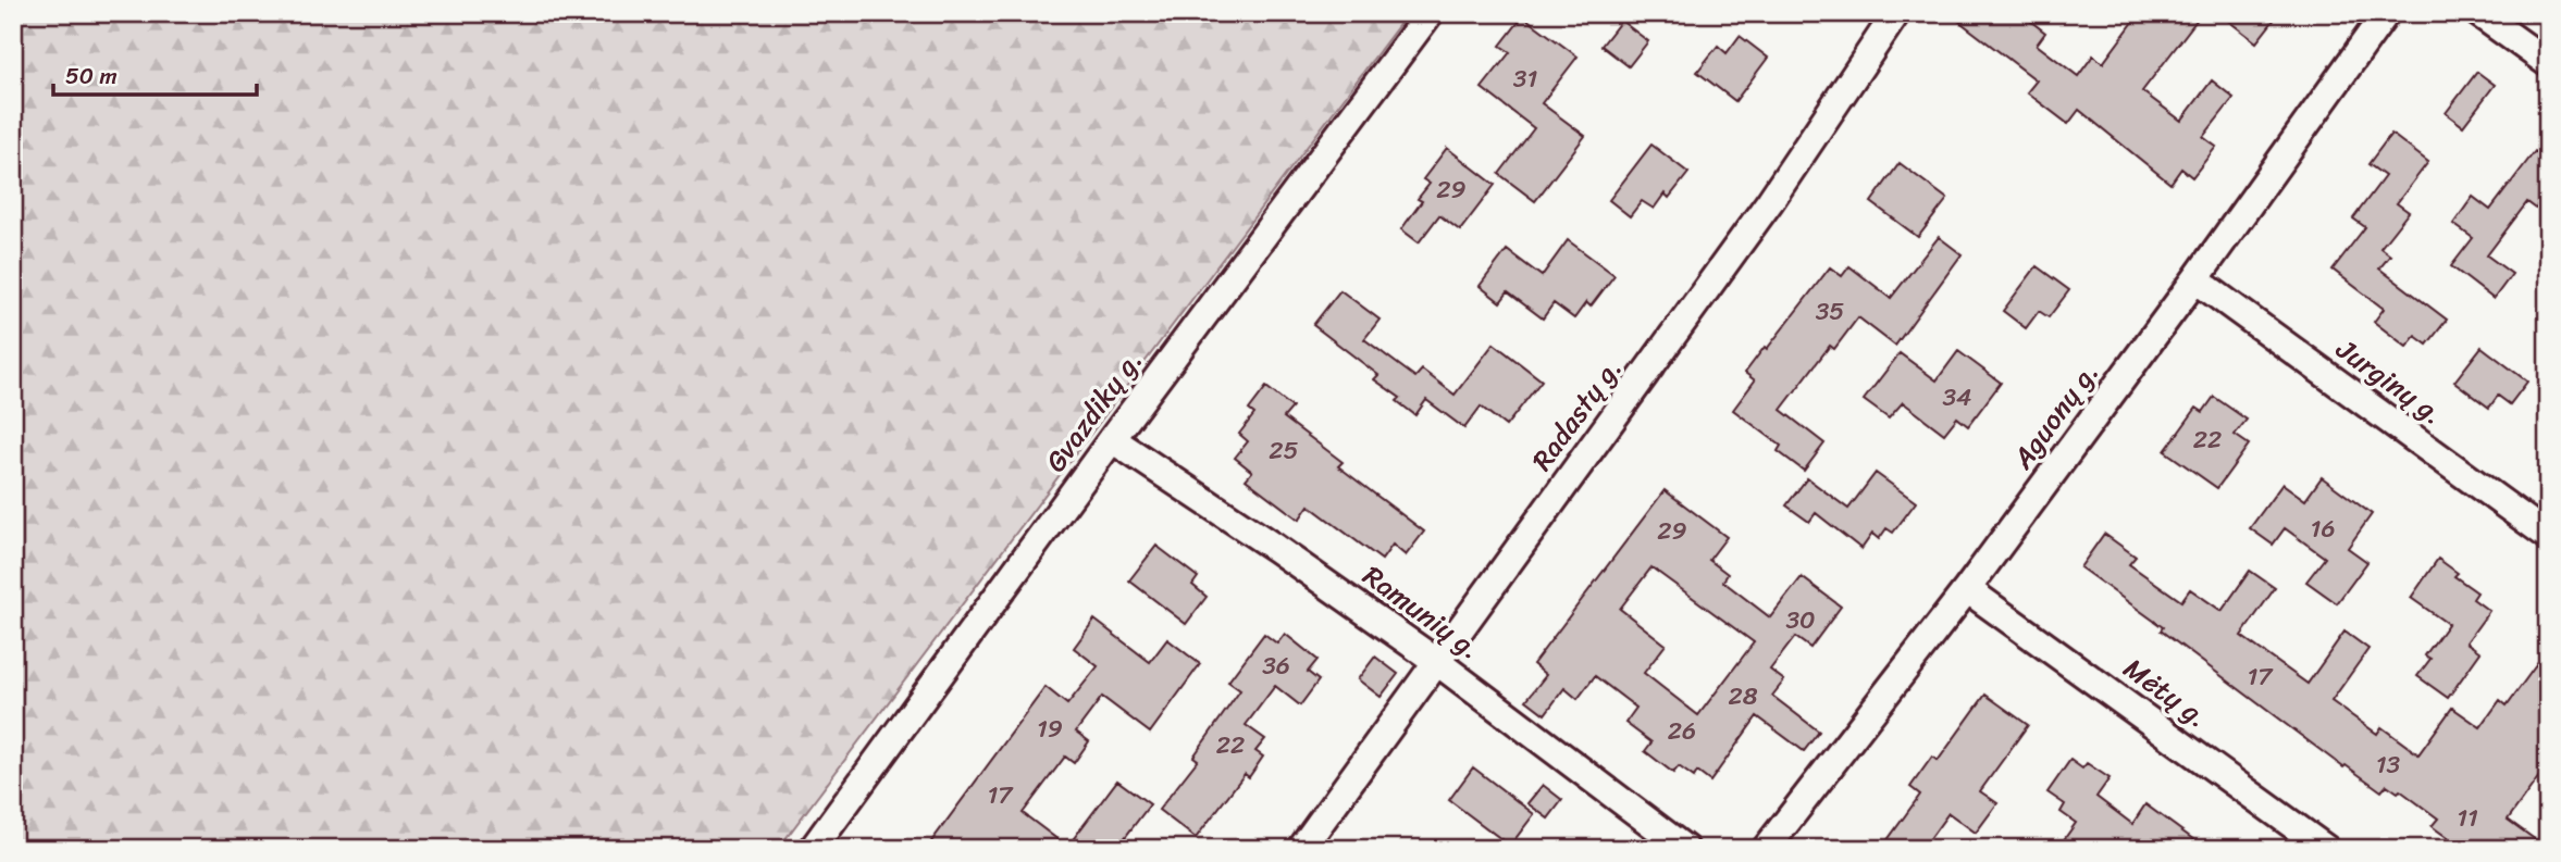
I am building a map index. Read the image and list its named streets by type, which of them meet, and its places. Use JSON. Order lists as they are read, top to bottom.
{
  "streets": {
    "street": [
      "Jurginų g.",
      "Gvazdikų g.",
      "Radastų g.",
      "Aguonų g.",
      "Ramunių g.",
      "Mėtų g."
    ]
  },
  "crossings": [
    ["Jurginų g.", "Aguonų g."],
    ["Gvazdikų g.", "Ramunių g."],
    ["Radastų g.", "Ramunių g."],
    ["Aguonų g.", "Mėtų g."]
  ],
  "house_numbers": [
    "31",
    "29",
    "35",
    "34",
    "22",
    "25",
    "16",
    "29",
    "30",
    "36",
    "17",
    "28",
    "19",
    "26",
    "22",
    "13",
    "17",
    "11"
  ],
  "scale_bar": "50 m"
}
